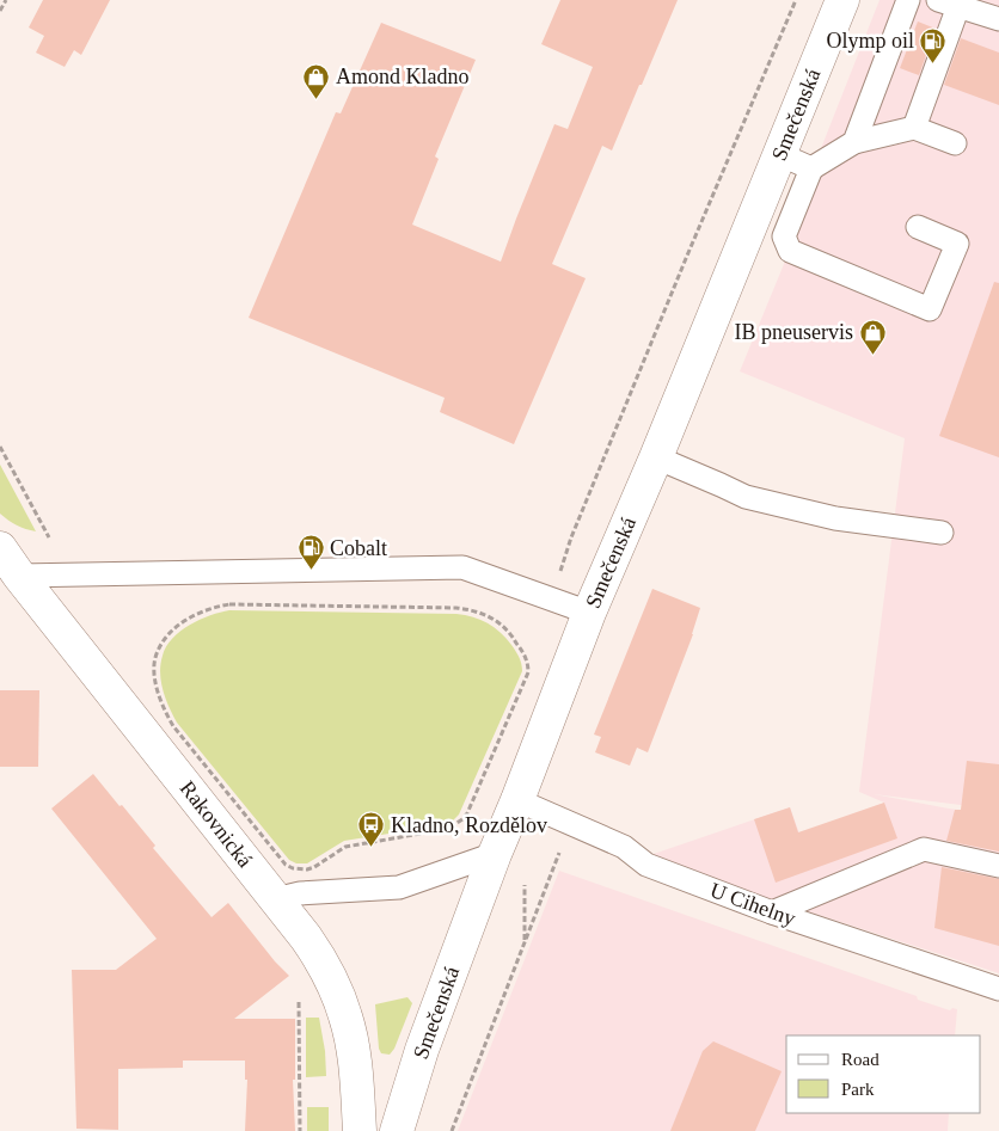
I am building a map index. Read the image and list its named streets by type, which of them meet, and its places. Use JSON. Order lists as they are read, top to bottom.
{
  "streets": {
    "street": ["Smečenská", "Rakovnická"],
    "lane": ["U Cihelny"]
  },
  "crossings": [
    ["Smečenská", "U Cihelny"]
  ],
  "places": {
    "fuel station": ["Olymp oil", "Cobalt"],
    "shop": ["Amond Kladno", "IB pneuservis"],
    "bus stop": ["Kladno, Rozdělov"]
  },
  "legend": ["Road", "Park"]
}
